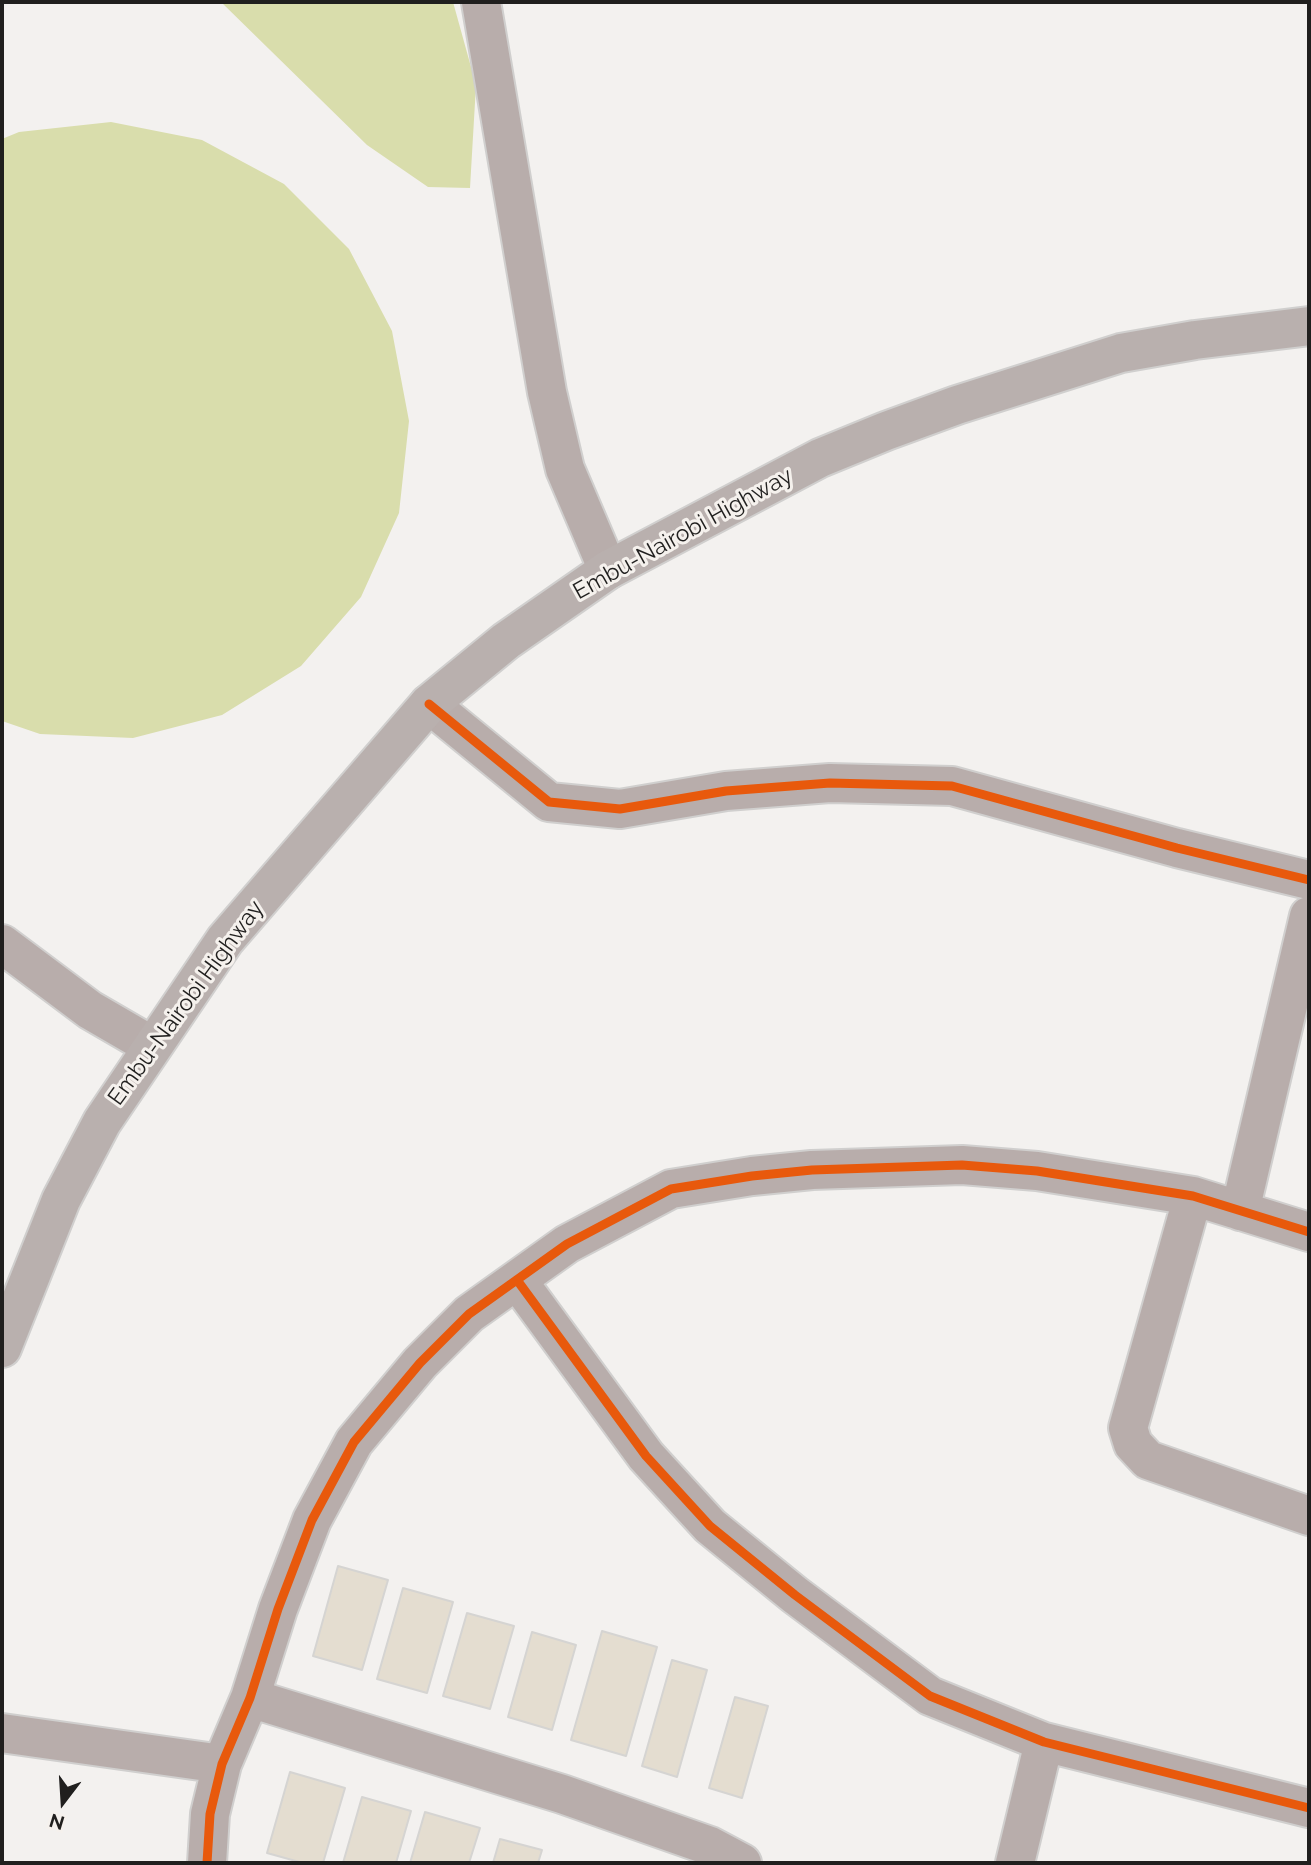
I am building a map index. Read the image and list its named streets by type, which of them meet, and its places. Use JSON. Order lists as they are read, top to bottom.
{
  "streets": {
    "main road": ["Embu-Nairobi Highway"]
  },
  "north": "bottom"
}
